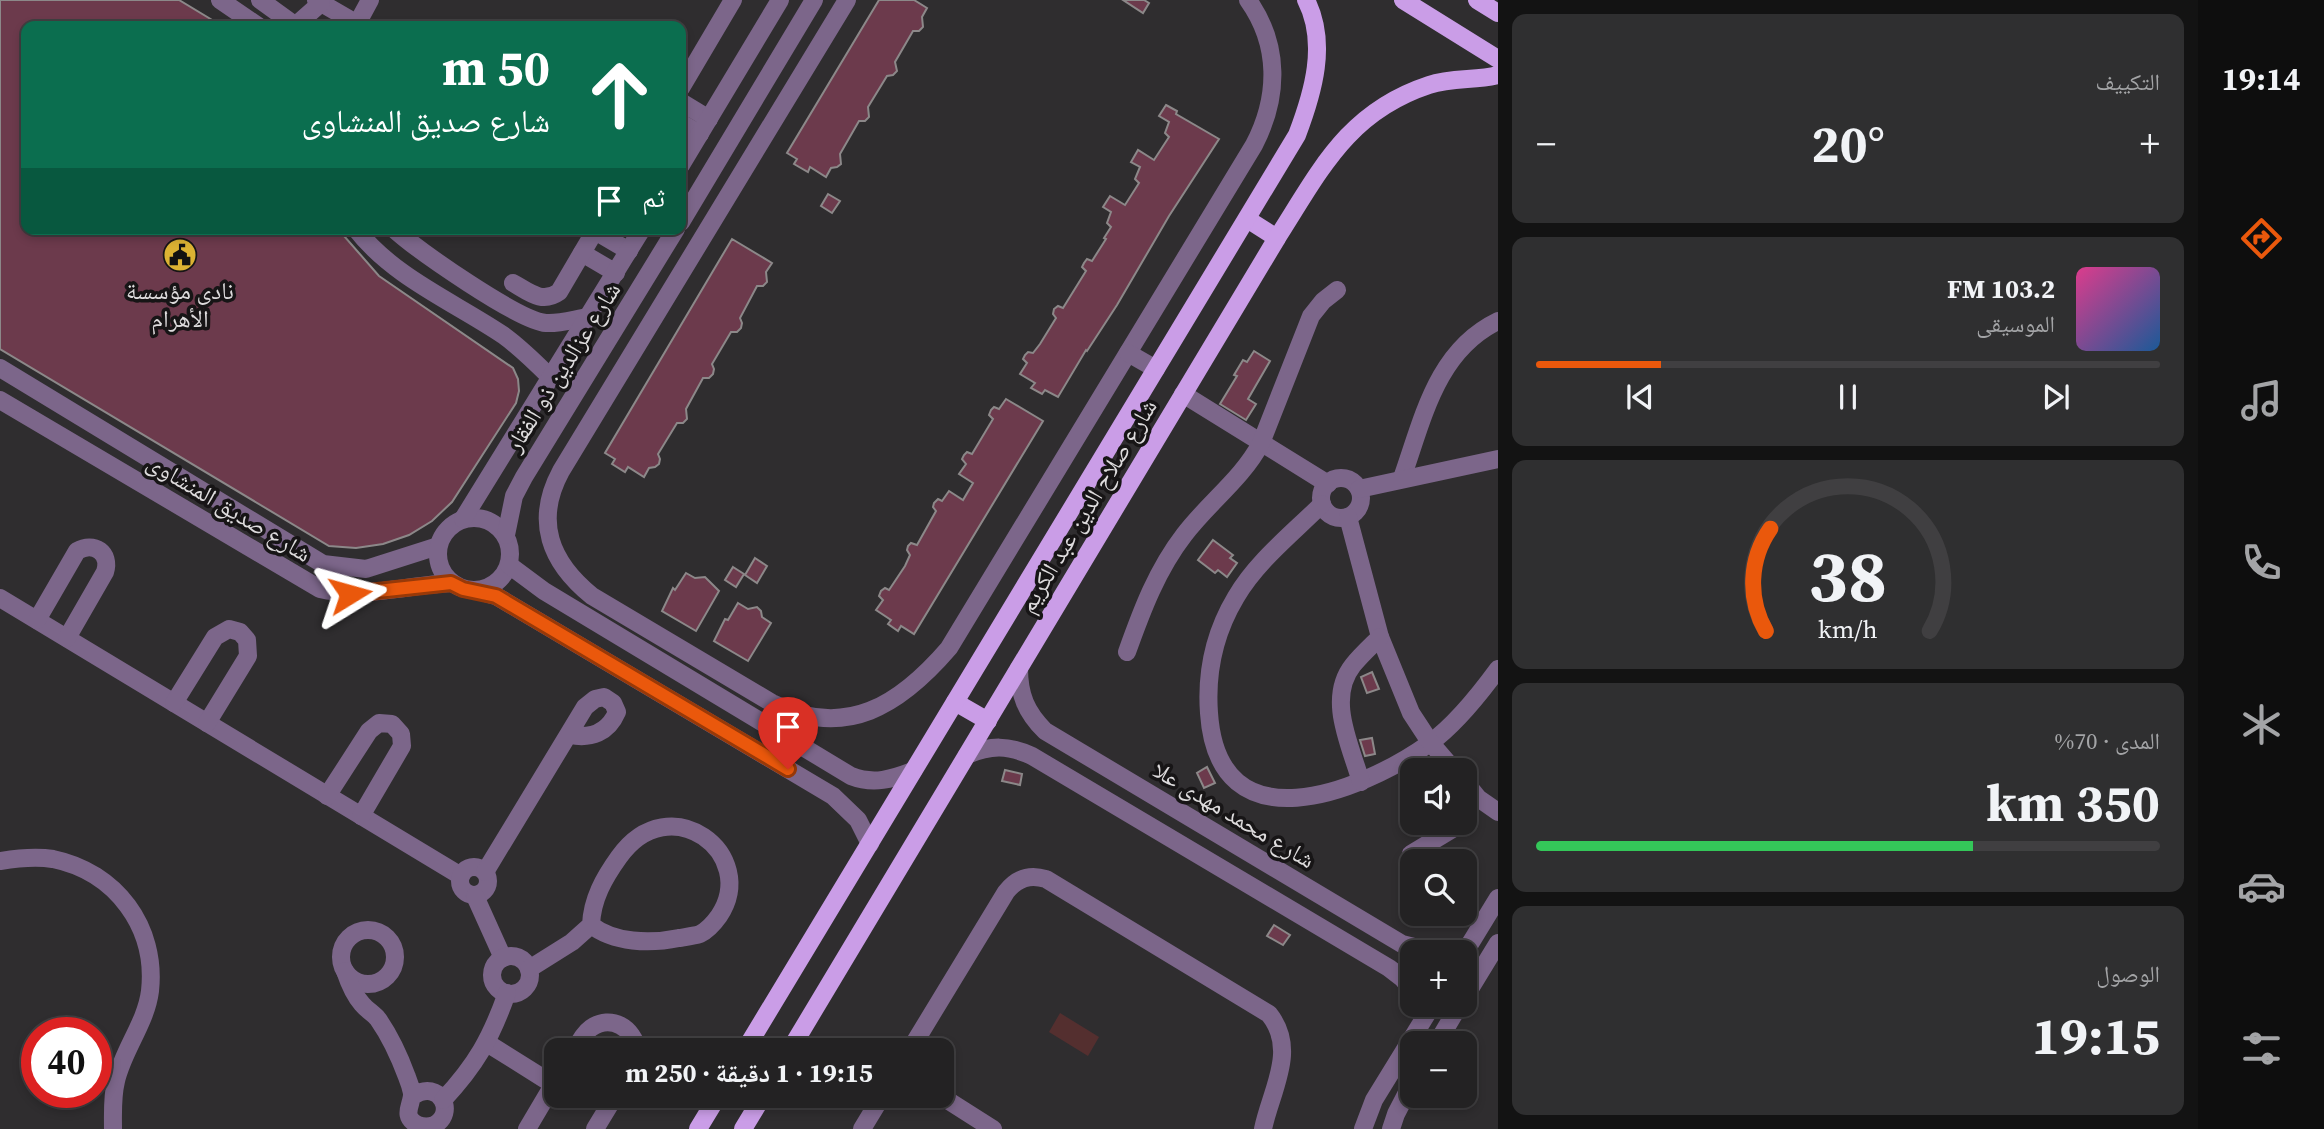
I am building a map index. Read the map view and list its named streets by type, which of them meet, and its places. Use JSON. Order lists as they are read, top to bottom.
{
  "streets": {
    "main road": ["شارع صلاح الدين عبد الكريم"],
    "street": ["شارع عزالدين ذو الفقار", "شارع صديق المنشاوى", "شارع محمد مهدى علا"]
  },
  "crossings": [
    ["شارع عزالدين ذو الفقار", "شارع صديق المنشاوى"],
    ["شارع صلاح الدين عبد الكريم", "شارع محمد مهدى علا"]
  ],
  "places": {
    "public building": ["نادى مؤسسة الأهرام"]
  },
  "page": {
    "tabs": "19:14",
    "tile": [
      "التكييف",
      ["المدى · 70%", "350 km"],
      ["الوصول", "19:15"]
    ],
    "turn": ["50 m", "شارع صديق المنشاوى"],
    "heat": ["−", "20°", "+"],
    "then": "ثم",
    "song": ["103.2 FM", "الموسيقى"],
    "map_buttons": ["+", "−"],
    "limit": "40",
    "trip": "19:15 · 1 دقيقة · 250 m",
    "gauge": ["38", "km/h"]
  }
}
